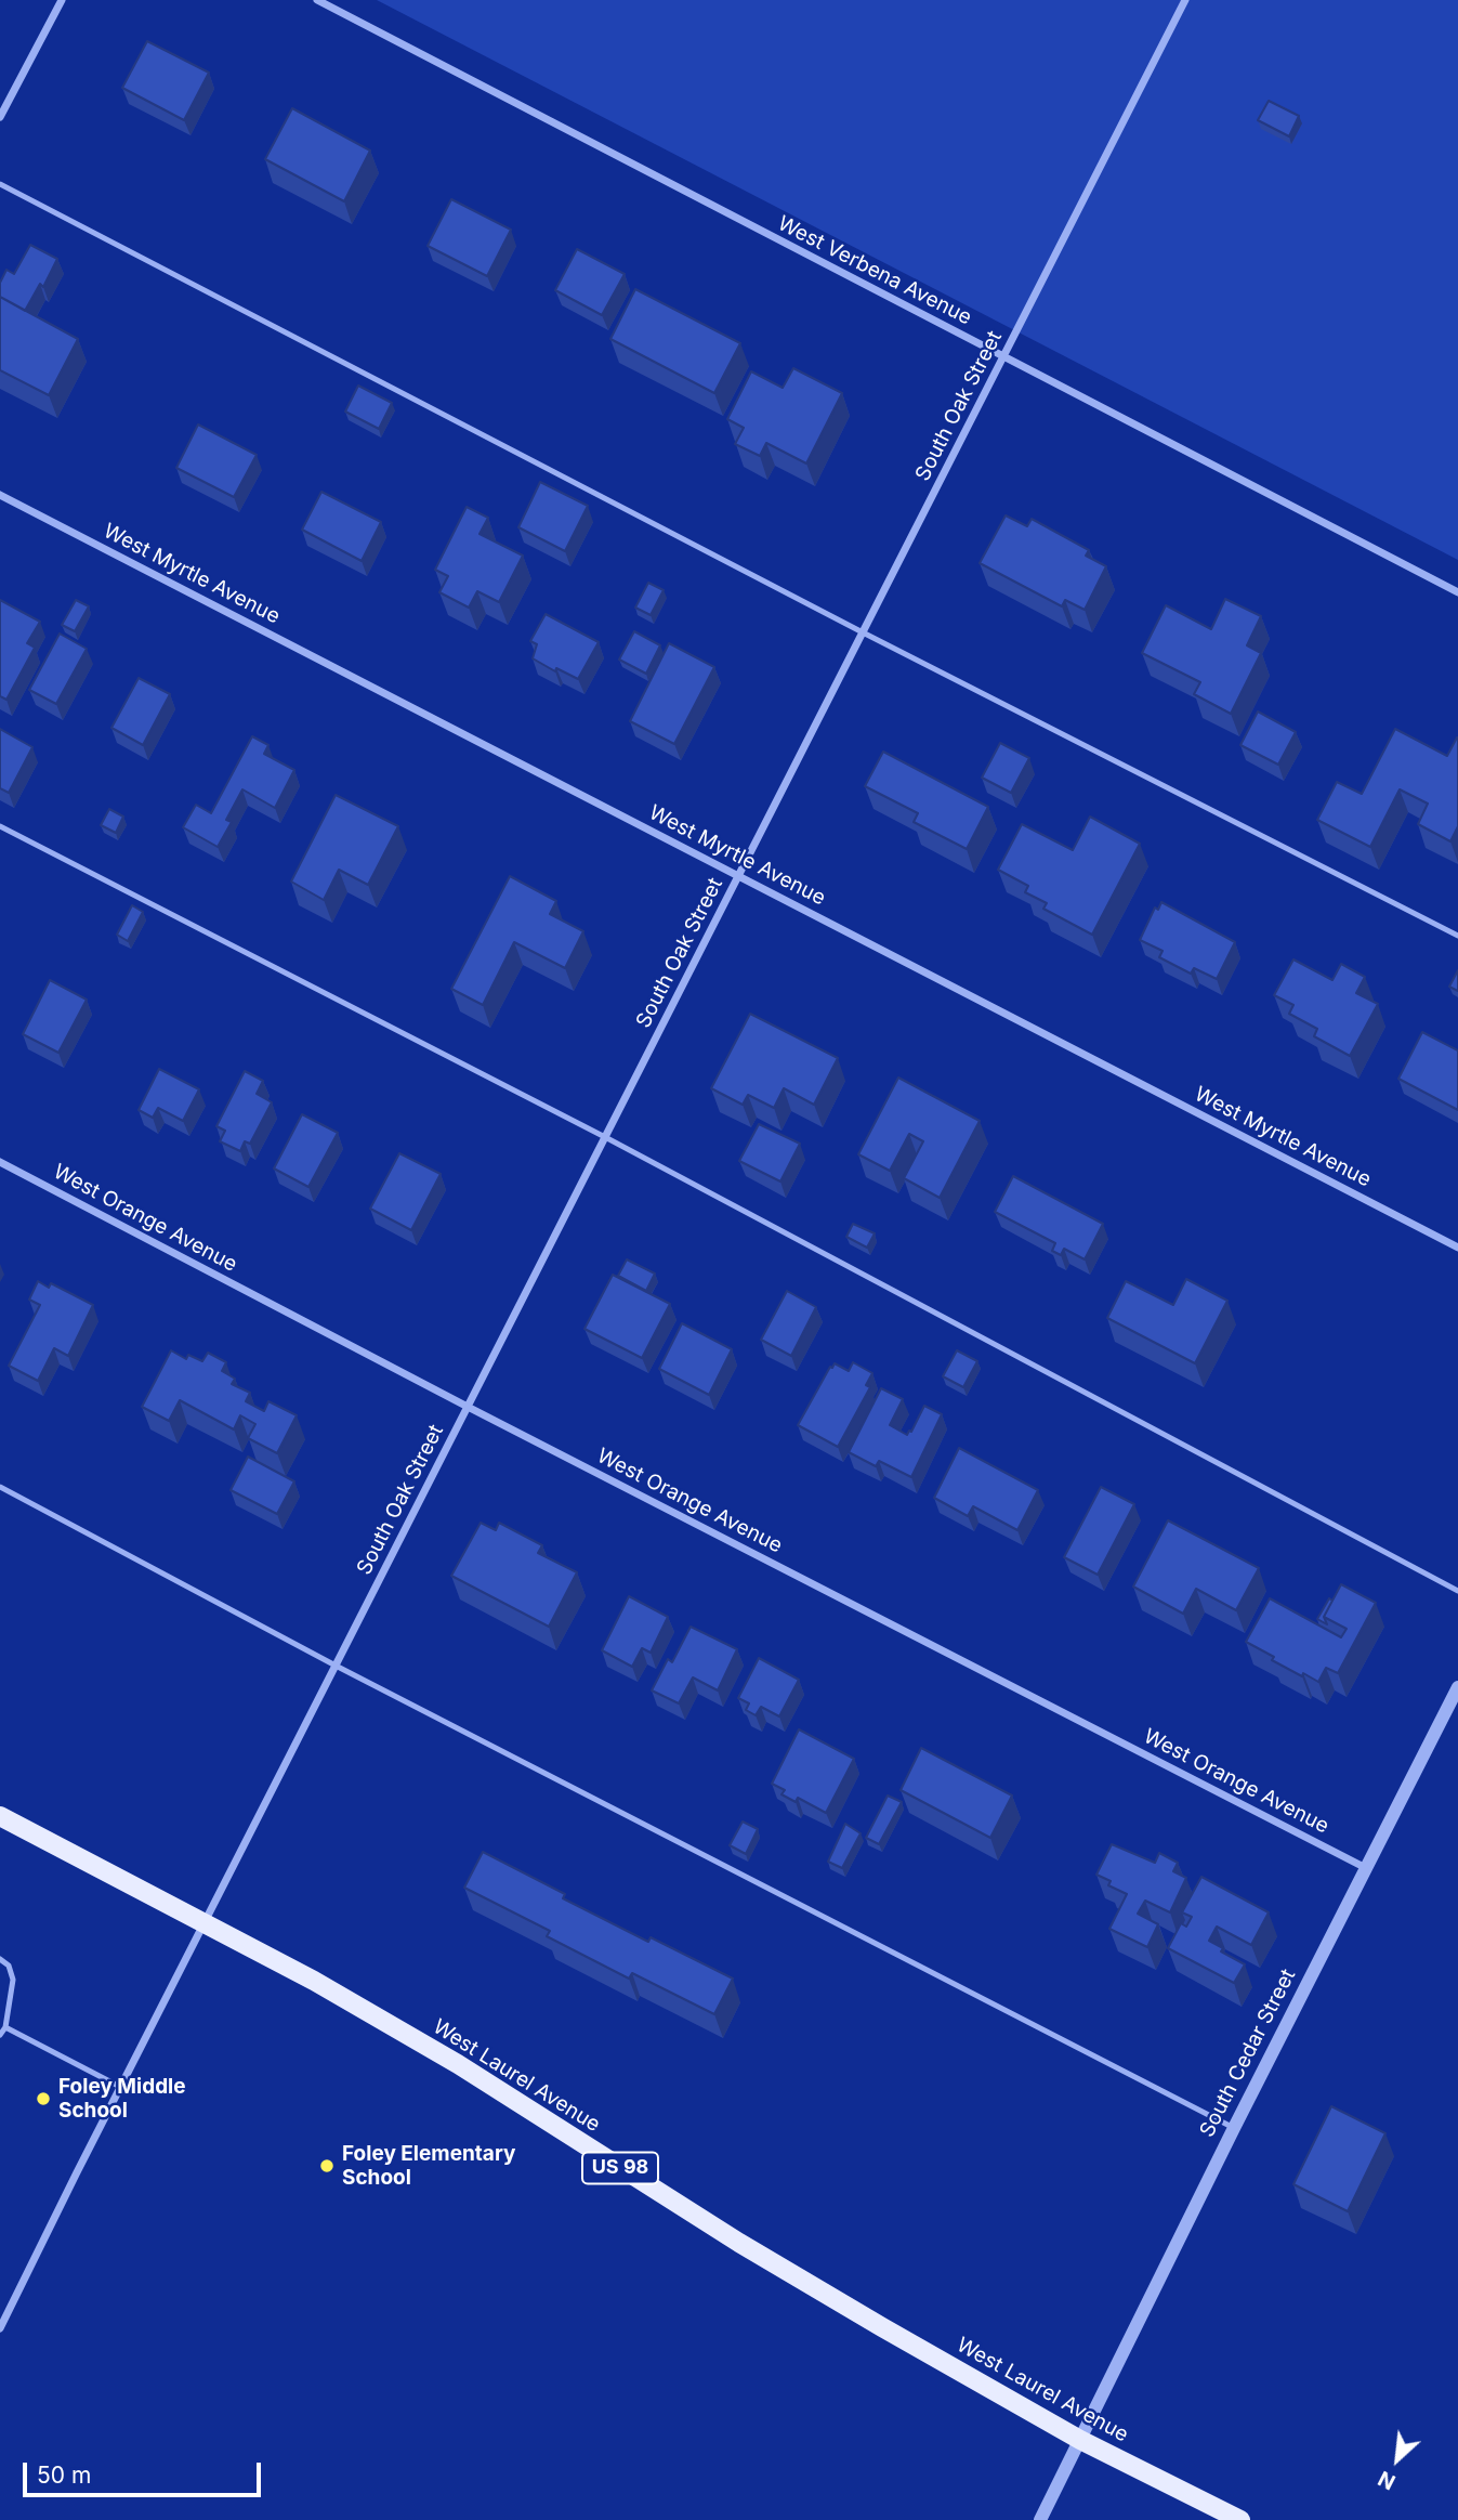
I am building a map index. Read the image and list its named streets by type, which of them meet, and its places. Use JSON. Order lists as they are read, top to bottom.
{
  "streets": {
    "main road": ["West Laurel Avenue", "US 98"],
    "street": [
      "West Verbena Avenue",
      "South Oak Street",
      "West Myrtle Avenue",
      "West Orange Avenue",
      "South Cedar Street"
    ]
  },
  "crossings": [
    ["West Verbena Avenue", "South Oak Street"],
    ["South Oak Street", "West Myrtle Avenue"],
    ["South Oak Street", "West Orange Avenue"],
    ["South Oak Street", "West Laurel Avenue"],
    ["West Orange Avenue", "South Cedar Street"],
    ["South Cedar Street", "West Laurel Avenue"]
  ],
  "places": ["Foley Middle School", "Foley Elementary School"],
  "scale_bar": "50 m",
  "north": "bottom left"
}
